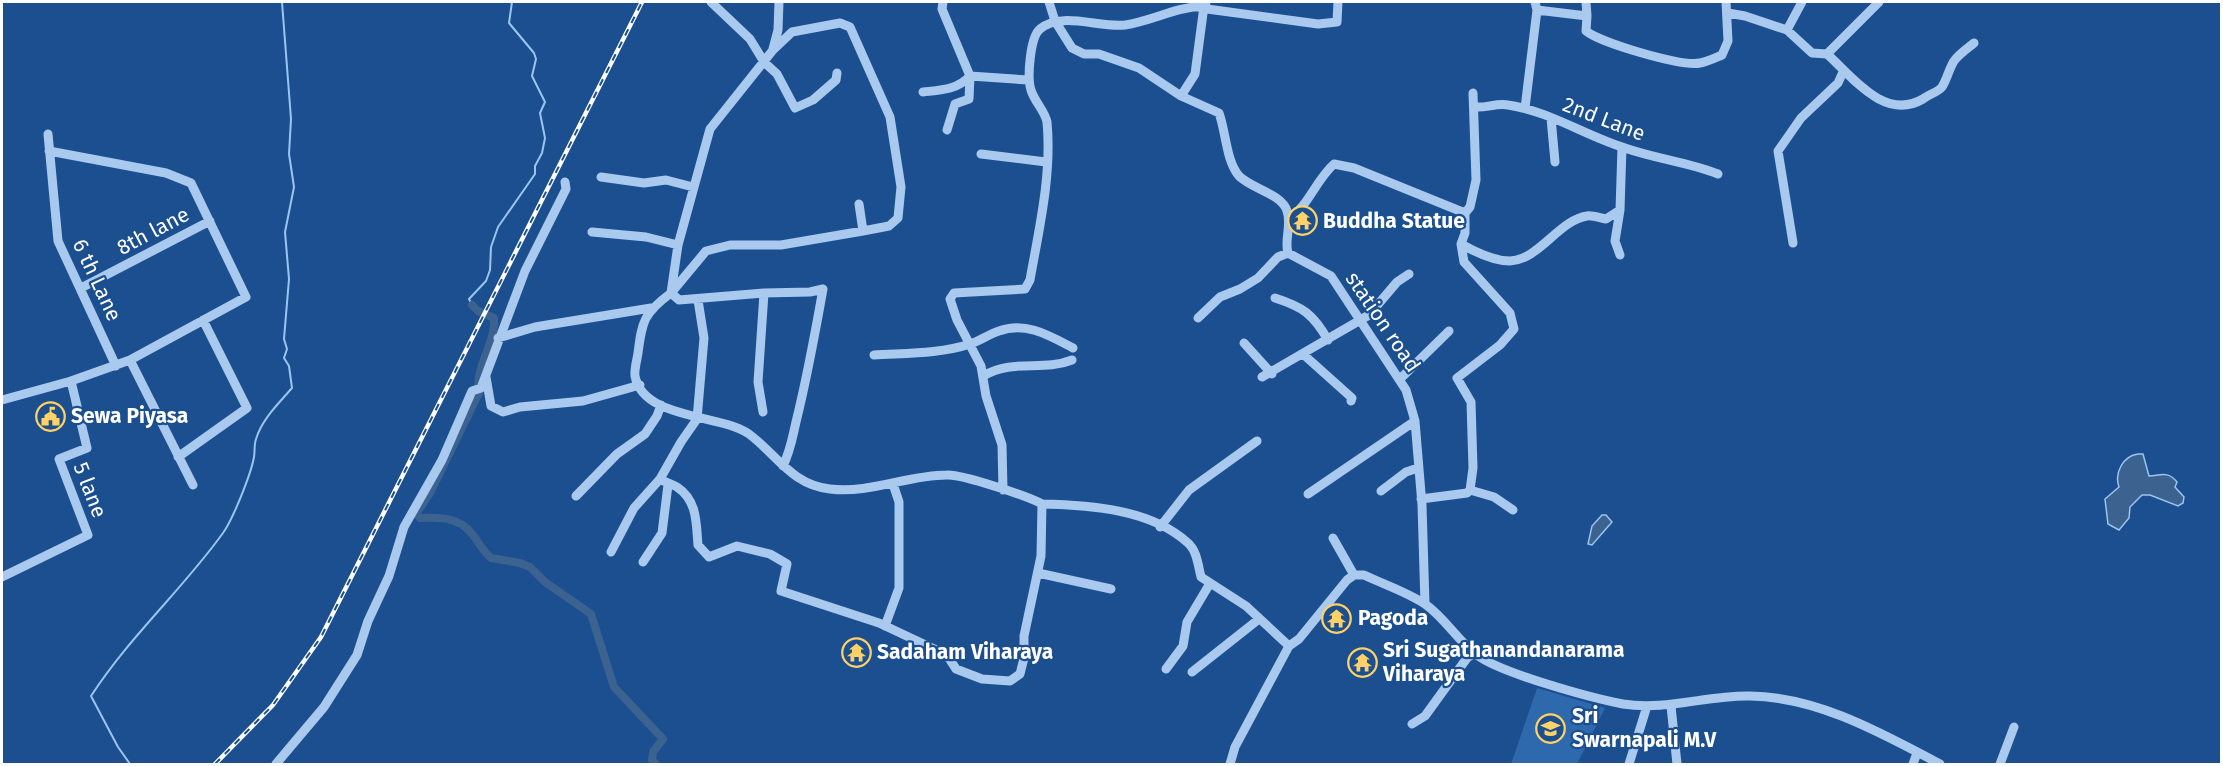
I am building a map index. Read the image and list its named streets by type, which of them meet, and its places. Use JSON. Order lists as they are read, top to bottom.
{
  "streets": {
    "street": [
      "2nd Lane",
      "8th lane",
      "6 th Lane",
      "station road",
      "5 lane"
    ]
  },
  "crossings": [
    ["8th lane", "6 th Lane"]
  ],
  "places": {
    "temple": [
      "Buddha Statue",
      "Pagoda",
      "Sadaham Viharaya",
      "Sri Sugathanandanarama Viharaya"
    ],
    "public building": ["Sewa Piyasa"],
    "school or university": ["Sri Swarnapali M.V"]
  }
}
